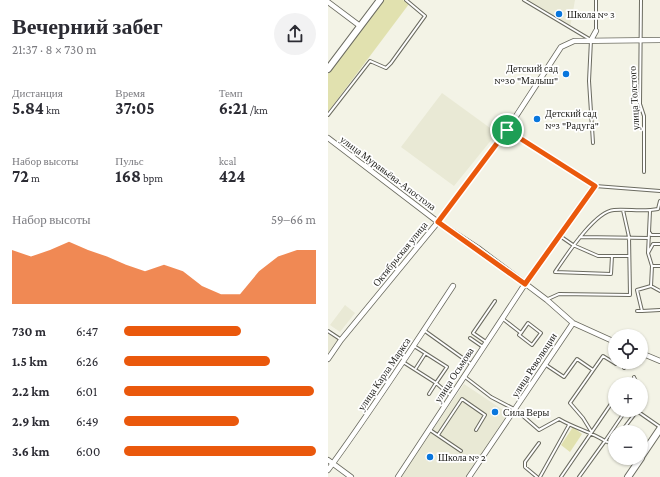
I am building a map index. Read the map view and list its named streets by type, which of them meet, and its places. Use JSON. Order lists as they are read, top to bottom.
{
  "streets": {
    "street": [
      "улица Муравьёва-Апостола",
      "Октябрьская улица",
      "улица Революции",
      "улица Карла Маркса",
      "улица Осьмова"
    ],
    "lane": ["улица Толстого"]
  },
  "crossings": [
    ["улица Толстого", "Октябрьская улица"],
    ["улица Муравьёва-Апостола", "Октябрьская улица"],
    ["улица Муравьёва-Апостола", "улица Революции"],
    ["улица Муравьёва-Апостола", "улица Осьмова"]
  ],
  "places": [
    "Школа № 3",
    "Детский сад №30 \"Малыш\"",
    "Детский сад №3 \"Радуга\"",
    "Сила Веры",
    "Школа № 2"
  ],
  "page": {
    "heading": ["Вечерний забег", "21:37 · 8 × 730 m"],
    "stats": [
      ["Дистанция", "5.84 km"],
      ["Время", "37:05"],
      ["Темп", "6:21 /km"],
      ["Набор высоты", "72 m"],
      ["Пульс", "168 bpm"],
      ["kcal", "424"]
    ],
    "chart": ["Набор высоты", "59–66 m"],
    "list": [
      {
        "name": "730 m",
        "note": "6:47"
      },
      {
        "name": "1.5 km",
        "note": "6:26"
      },
      {
        "name": "2.2 km",
        "note": "6:01"
      },
      {
        "name": "2.9 km",
        "note": "6:49"
      },
      {
        "name": "3.6 km",
        "note": "6:00"
      }
    ],
    "map_buttons": ["+", "−"]
  }
}
